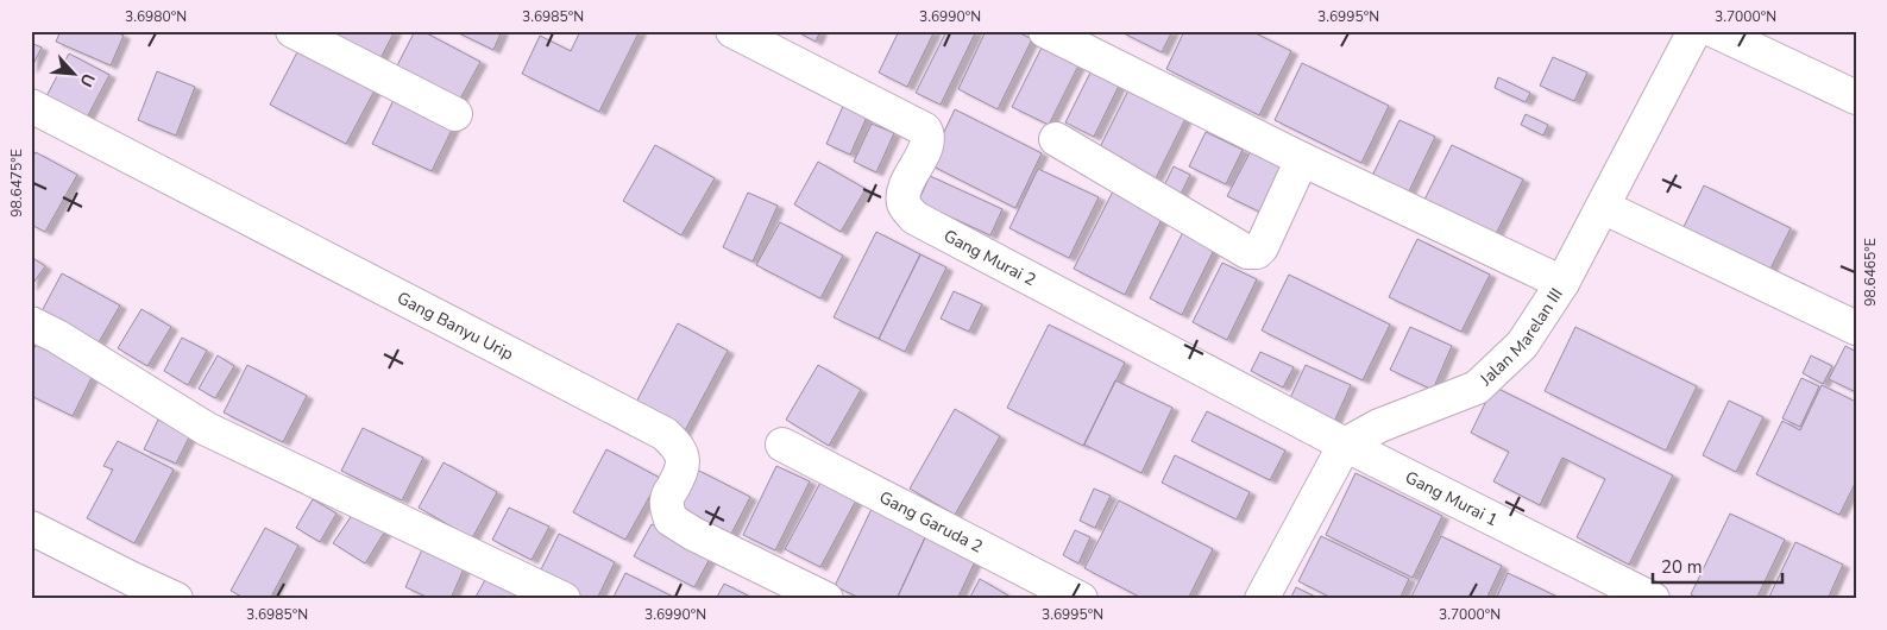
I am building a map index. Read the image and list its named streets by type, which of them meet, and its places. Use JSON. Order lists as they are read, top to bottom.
{
  "streets": {
    "street": [
      "Gang Murai 2",
      "Gang Banyu Urip",
      "Jalan Marelan III",
      "Gang Murai 1",
      "Gang Garuda 2"
    ]
  },
  "crossings": [
    ["Gang Murai 2", "Jalan Marelan III"],
    ["Gang Murai 2", "Gang Murai 1"],
    ["Jalan Marelan III", "Gang Murai 1"]
  ],
  "scale_bar": "20 m",
  "north": "bottom right",
  "coordinates": [
    "3.6980°N",
    "3.6985°N",
    "3.6990°N",
    "3.6995°N",
    "3.7000°N",
    "98.6475°E",
    "98.6465°E"
  ]
}
